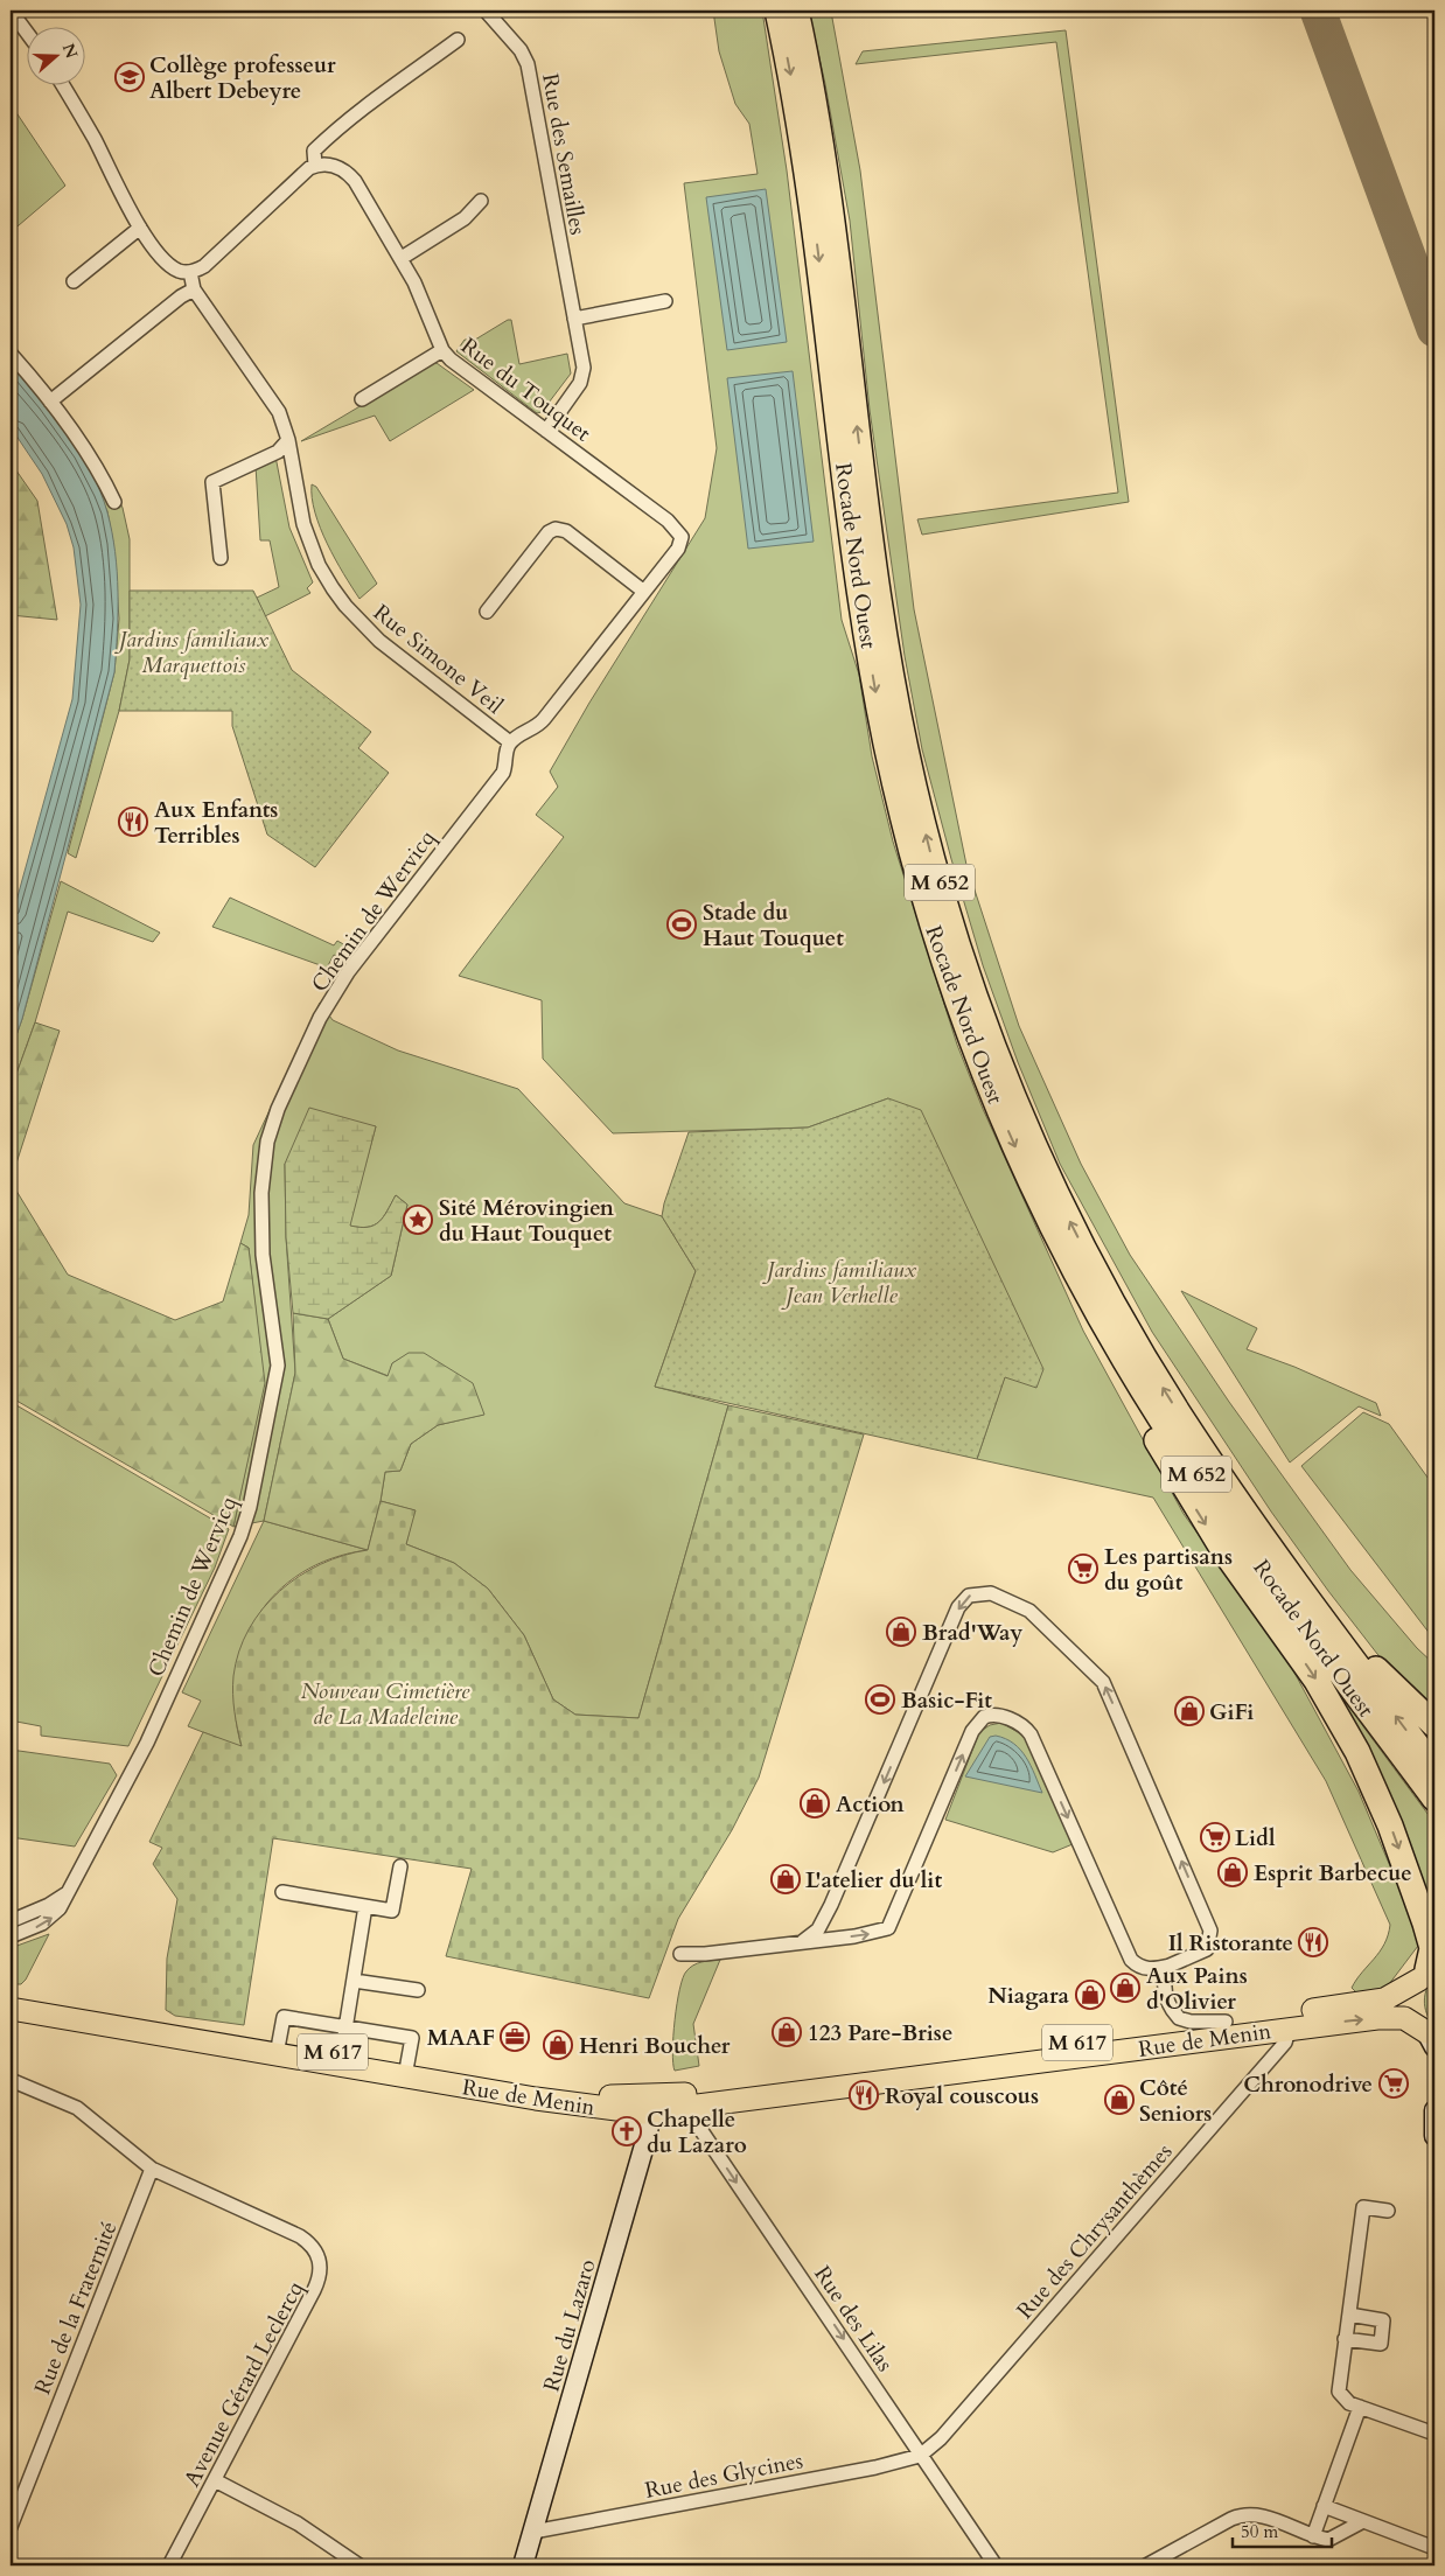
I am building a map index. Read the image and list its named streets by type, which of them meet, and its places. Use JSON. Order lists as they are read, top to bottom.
{
  "streets": {
    "highway": ["Rocade Nord Ouest", "M 652"],
    "main road": ["Rue de Menin", "M 617"],
    "street": [
      "Rue des Semailles",
      "Rue du Touquet",
      "Rue Simone Veil",
      "Chemin de Wervicq",
      "Rue des Chrysanthèmes",
      "Rue de la Fraternité",
      "Rue des Lilas",
      "Rue du Lazaro",
      "Avenue Gérard Leclercq",
      "Rue des Glycines"
    ]
  },
  "crossings": [
    ["Rue des Semailles", "Rue du Touquet"],
    ["Rue Simone Veil", "Chemin de Wervicq"],
    ["Rue de Menin", "Rue des Chrysanthèmes"],
    ["Rue de Menin", "Rue des Lilas"],
    ["Rue de Menin", "Rue du Lazaro"],
    ["Rue des Chrysanthèmes", "Rue des Lilas"],
    ["Rue des Chrysanthèmes", "Rue des Glycines"],
    ["Rue de la Fraternité", "Avenue Gérard Leclercq"],
    ["Rue des Lilas", "Rue des Glycines"],
    ["Rue du Lazaro", "Rue des Glycines"]
  ],
  "one_way": ["Rue des Lilas"],
  "parks": ["Jardins familiaux Marquettois", "Jardins familiaux Jean Verhelle", "Nouveau Cimetière de La Madeleine"],
  "places": {
    "school or university": ["Collège professeur Albert Debeyre"],
    "restaurant": ["Aux Enfants Terribles", "Il Ristorante", "Royal couscous"],
    "sports": ["Stade du Haut Touquet", "Basic-Fit"],
    "place": ["Sité Mérovingien du Haut Touquet"],
    "supermarket": ["Les partisans du goût", "Lidl", "Chronodrive"],
    "shop": [
      "Brad'Way",
      "GiFi",
      "Action",
      "Esprit Barbecue",
      "L'atelier du lit",
      "Aux Pains d'Olivier",
      "Niagara",
      "123 Pare-Brise",
      "Henri Boucher",
      "Côté Seniors"
    ],
    "office": ["MAAF"],
    "church": ["Chapelle du Lazaro"]
  },
  "scale_bar": "50 m",
  "north": "right"
}
